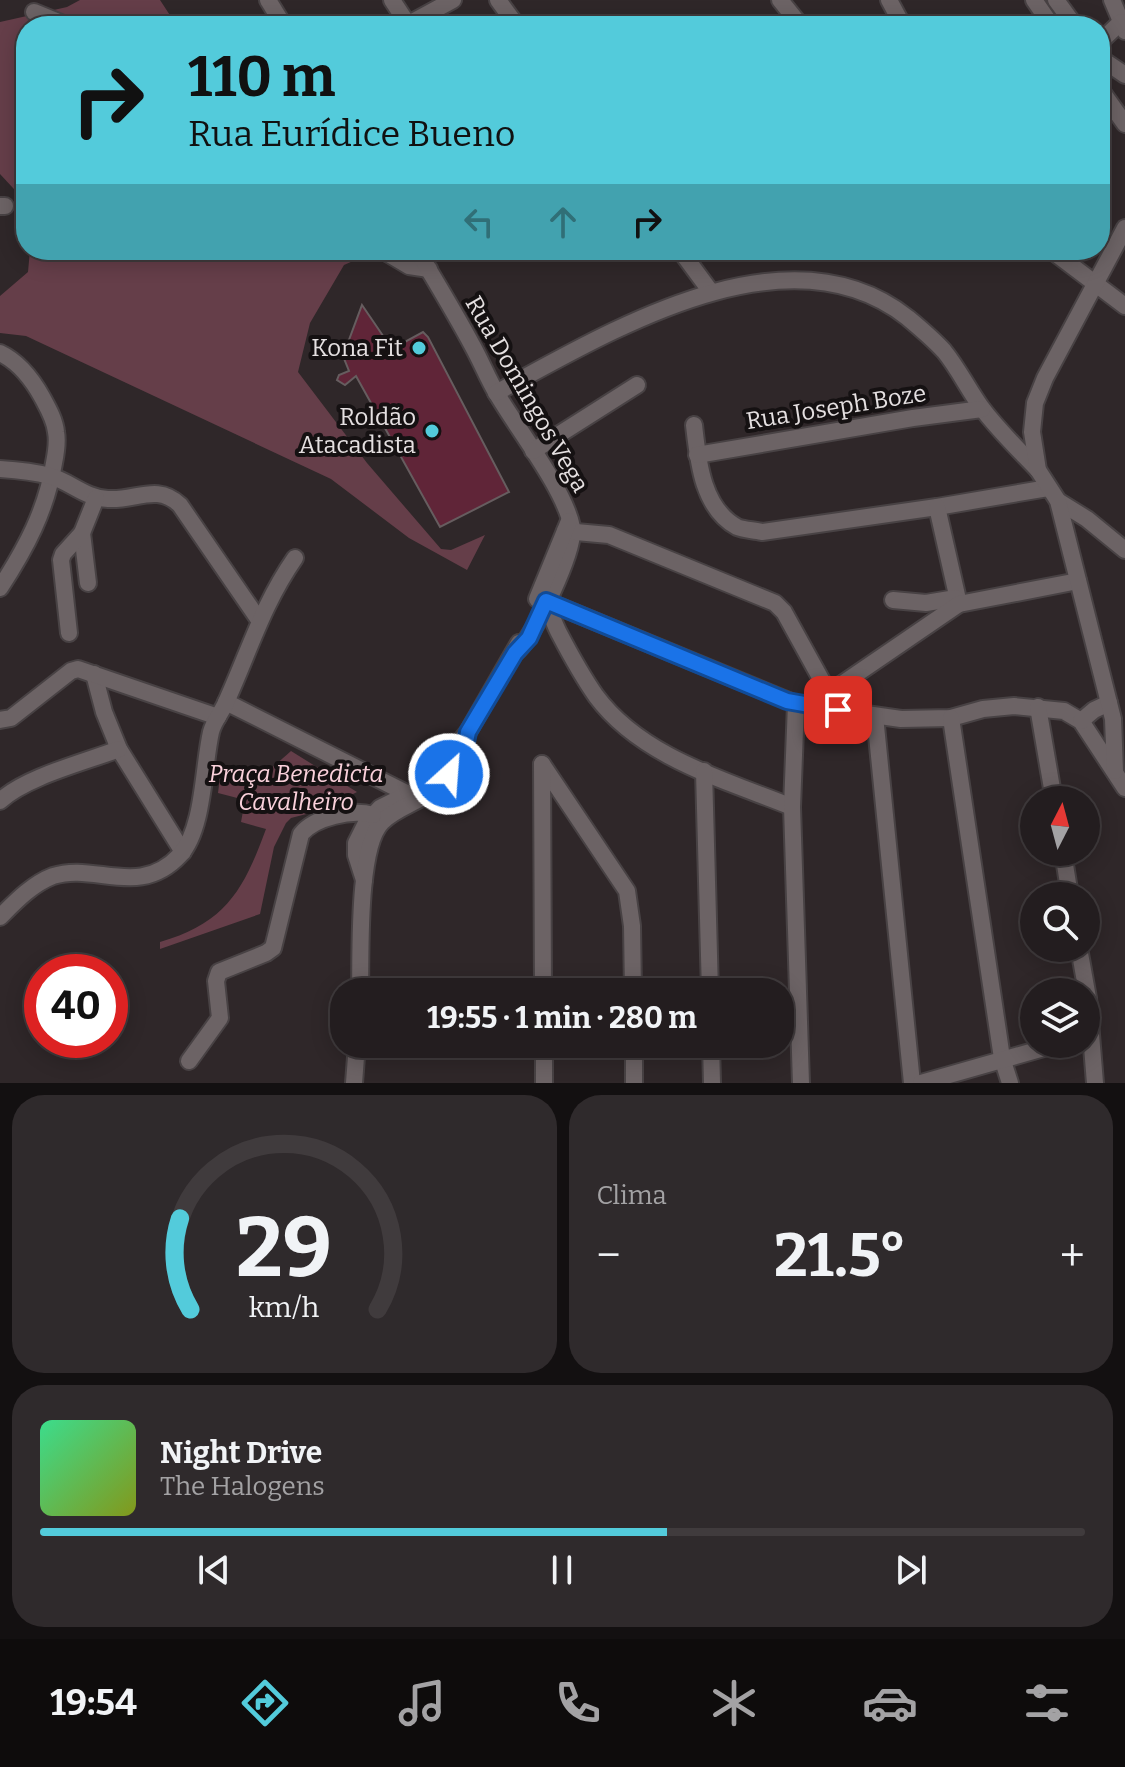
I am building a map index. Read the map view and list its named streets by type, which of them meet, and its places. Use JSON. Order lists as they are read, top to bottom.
{
  "streets": {
    "street": ["Rua Domingos Vega", "Rua Joseph Boze"]
  },
  "parks": ["Praça Benedicta Cavalheiro"],
  "places": ["Kona Fit", "Roldão Atacadista"],
  "north": "top",
  "page": {
    "turn": ["110 m", "Rua Eurídice Bueno"],
    "limit": "40",
    "trip": "19:55 · 1 min · 280 m",
    "tile": "Clima",
    "heat": ["−", "21.5°", "+"],
    "song": ["Night Drive", "The Halogens"],
    "tabs": "19:54",
    "gauge": ["29", "km/h"]
  }
}
